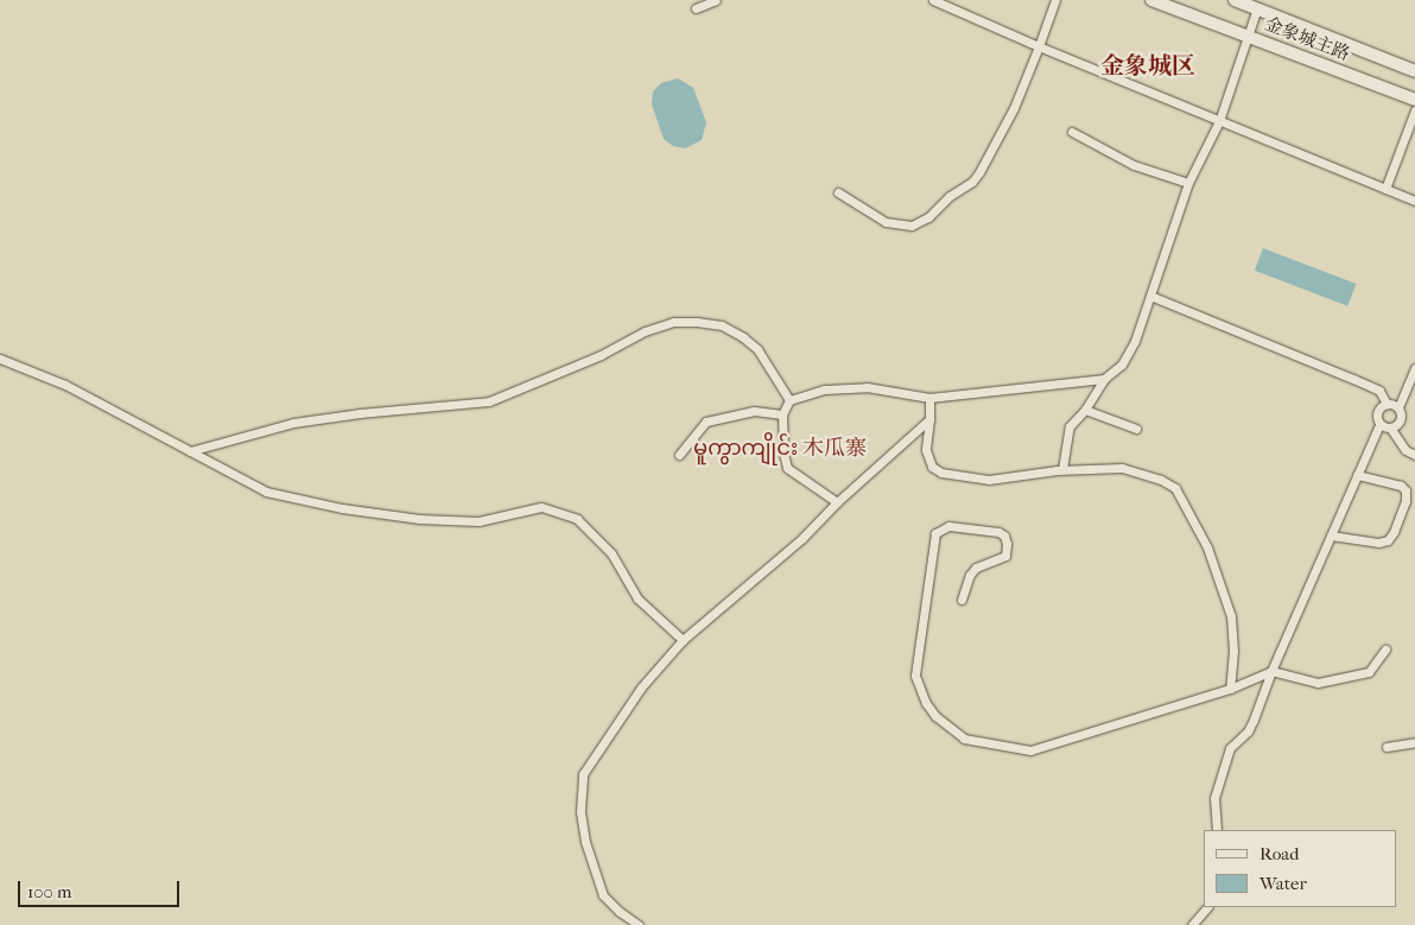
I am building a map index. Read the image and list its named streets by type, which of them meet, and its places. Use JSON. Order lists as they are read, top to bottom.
{
  "streets": {
    "main road": ["金象城主路"]
  },
  "districts": ["金象城区", "မူကွာကျိုင်း 木瓜寨"],
  "legend": ["Road", "Water"],
  "scale_bar": "100 m"
}
